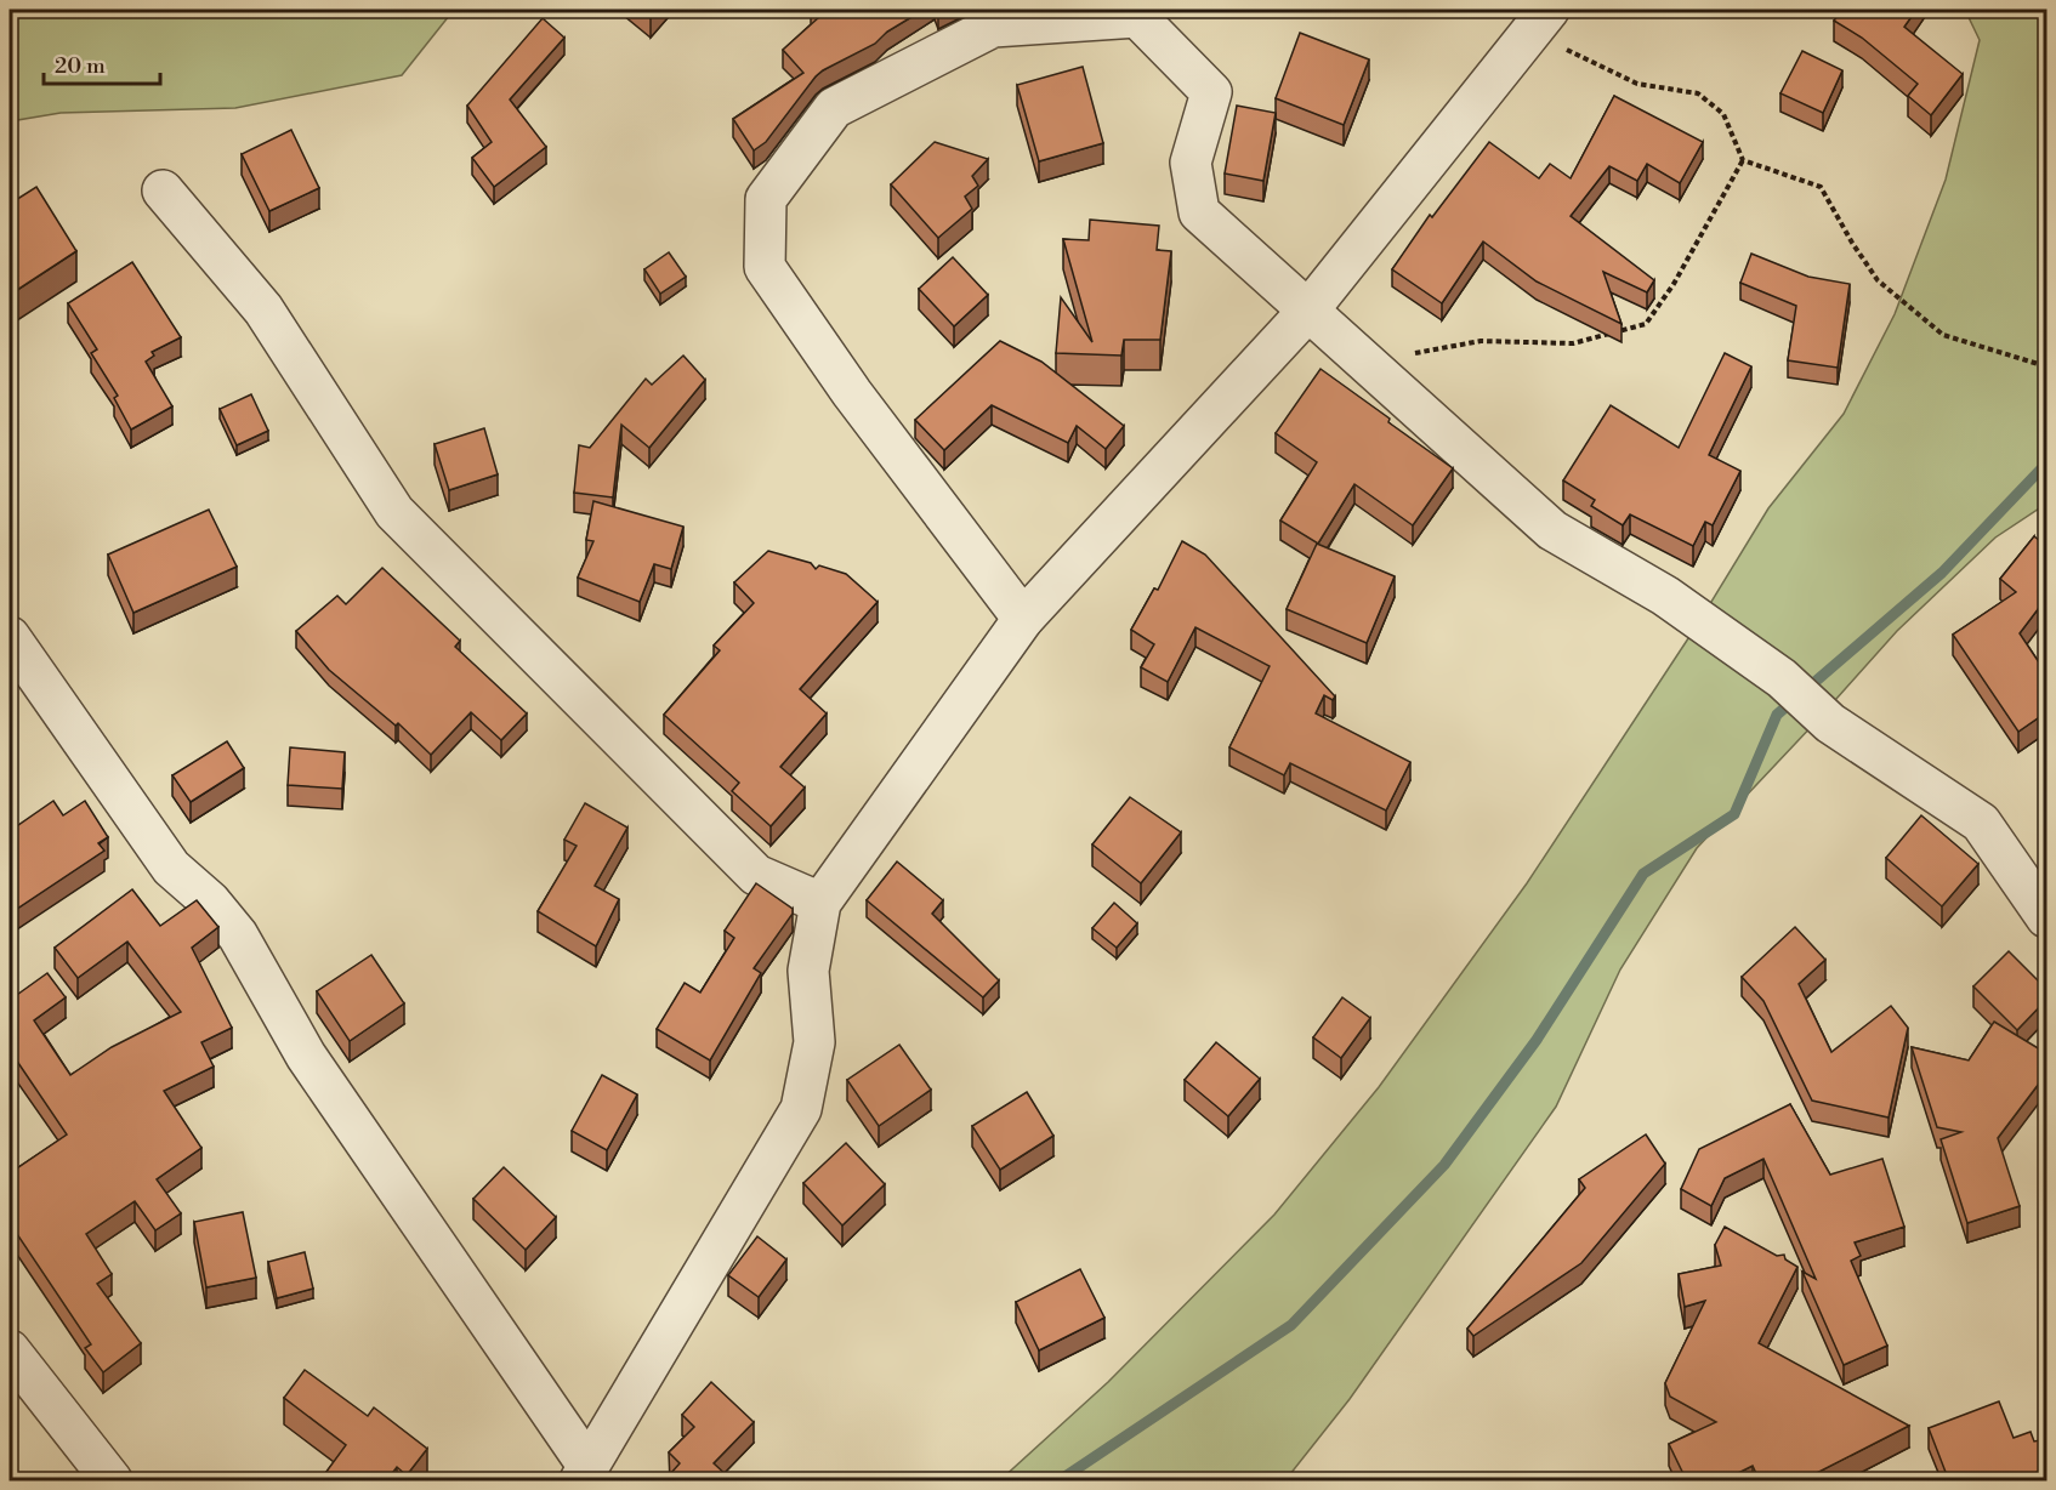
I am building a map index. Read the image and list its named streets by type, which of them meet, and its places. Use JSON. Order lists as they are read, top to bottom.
{
  "scale_bar": "20 m"
}
